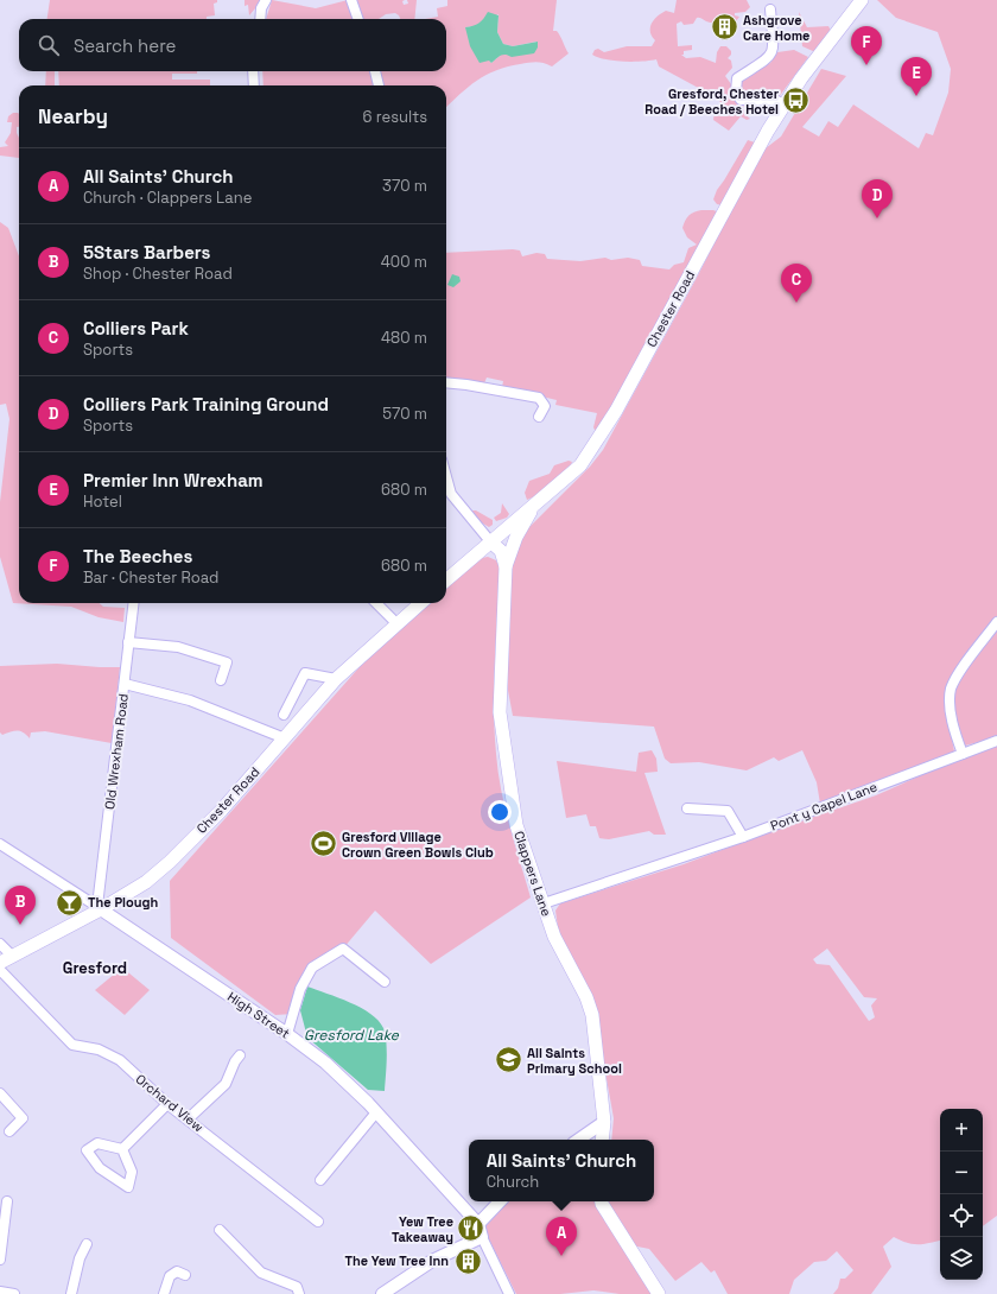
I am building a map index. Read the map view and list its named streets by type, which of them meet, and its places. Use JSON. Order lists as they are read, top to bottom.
{
  "streets": {
    "main road": ["Chester Road", "Clappers Lane"],
    "street": [
      "Old Wrexham Road",
      "Pont y Capel Lane",
      "High Street",
      "Orchard View"
    ]
  },
  "crossings": [
    ["Chester Road", "Old Wrexham Road"],
    ["Chester Road", "Clappers Lane"],
    ["Chester Road", "High Street"],
    ["Old Wrexham Road", "High Street"],
    ["Pont y Capel Lane", "Clappers Lane"]
  ],
  "districts": ["Gresford"],
  "water": ["Gresford Lake"],
  "places": {
    "building": ["Ashgrove Care Home", "The Yew Tree Inn"],
    "bus stop": ["Gresford, Chester Road / Beeches Hotel"],
    "sports": ["Gresford Village Crown Green Bowls Club"],
    "bar": ["The Plough"],
    "school or university": ["All Saints Primary School"],
    "restaurant": ["Yew Tree Takeaway"]
  },
  "page": {
    "search": "Search here",
    "pins": [
      "F",
      "E",
      "D",
      "C",
      "B",
      "A"
    ],
    "heading": ["Nearby", "6 results"],
    "list": [
      {
        "mark": "A",
        "name": "All Saints' Church",
        "note": "Church · Clappers Lane",
        "value": "370 m"
      },
      {
        "mark": "B",
        "name": "5Stars Barbers",
        "note": "Shop · Chester Road",
        "value": "400 m"
      },
      {
        "mark": "C",
        "name": "Colliers Park",
        "note": "Sports",
        "value": "480 m"
      },
      {
        "mark": "D",
        "name": "Colliers Park Training Ground",
        "note": "Sports",
        "value": "570 m"
      },
      {
        "mark": "E",
        "name": "Premier Inn Wrexham",
        "note": "Hotel",
        "value": "680 m"
      },
      {
        "mark": "F",
        "name": "The Beeches",
        "note": "Bar · Chester Road",
        "value": "680 m"
      }
    ],
    "map_buttons": ["+", "−"],
    "popup": ["All Saints' Church", "Church"]
  }
}
